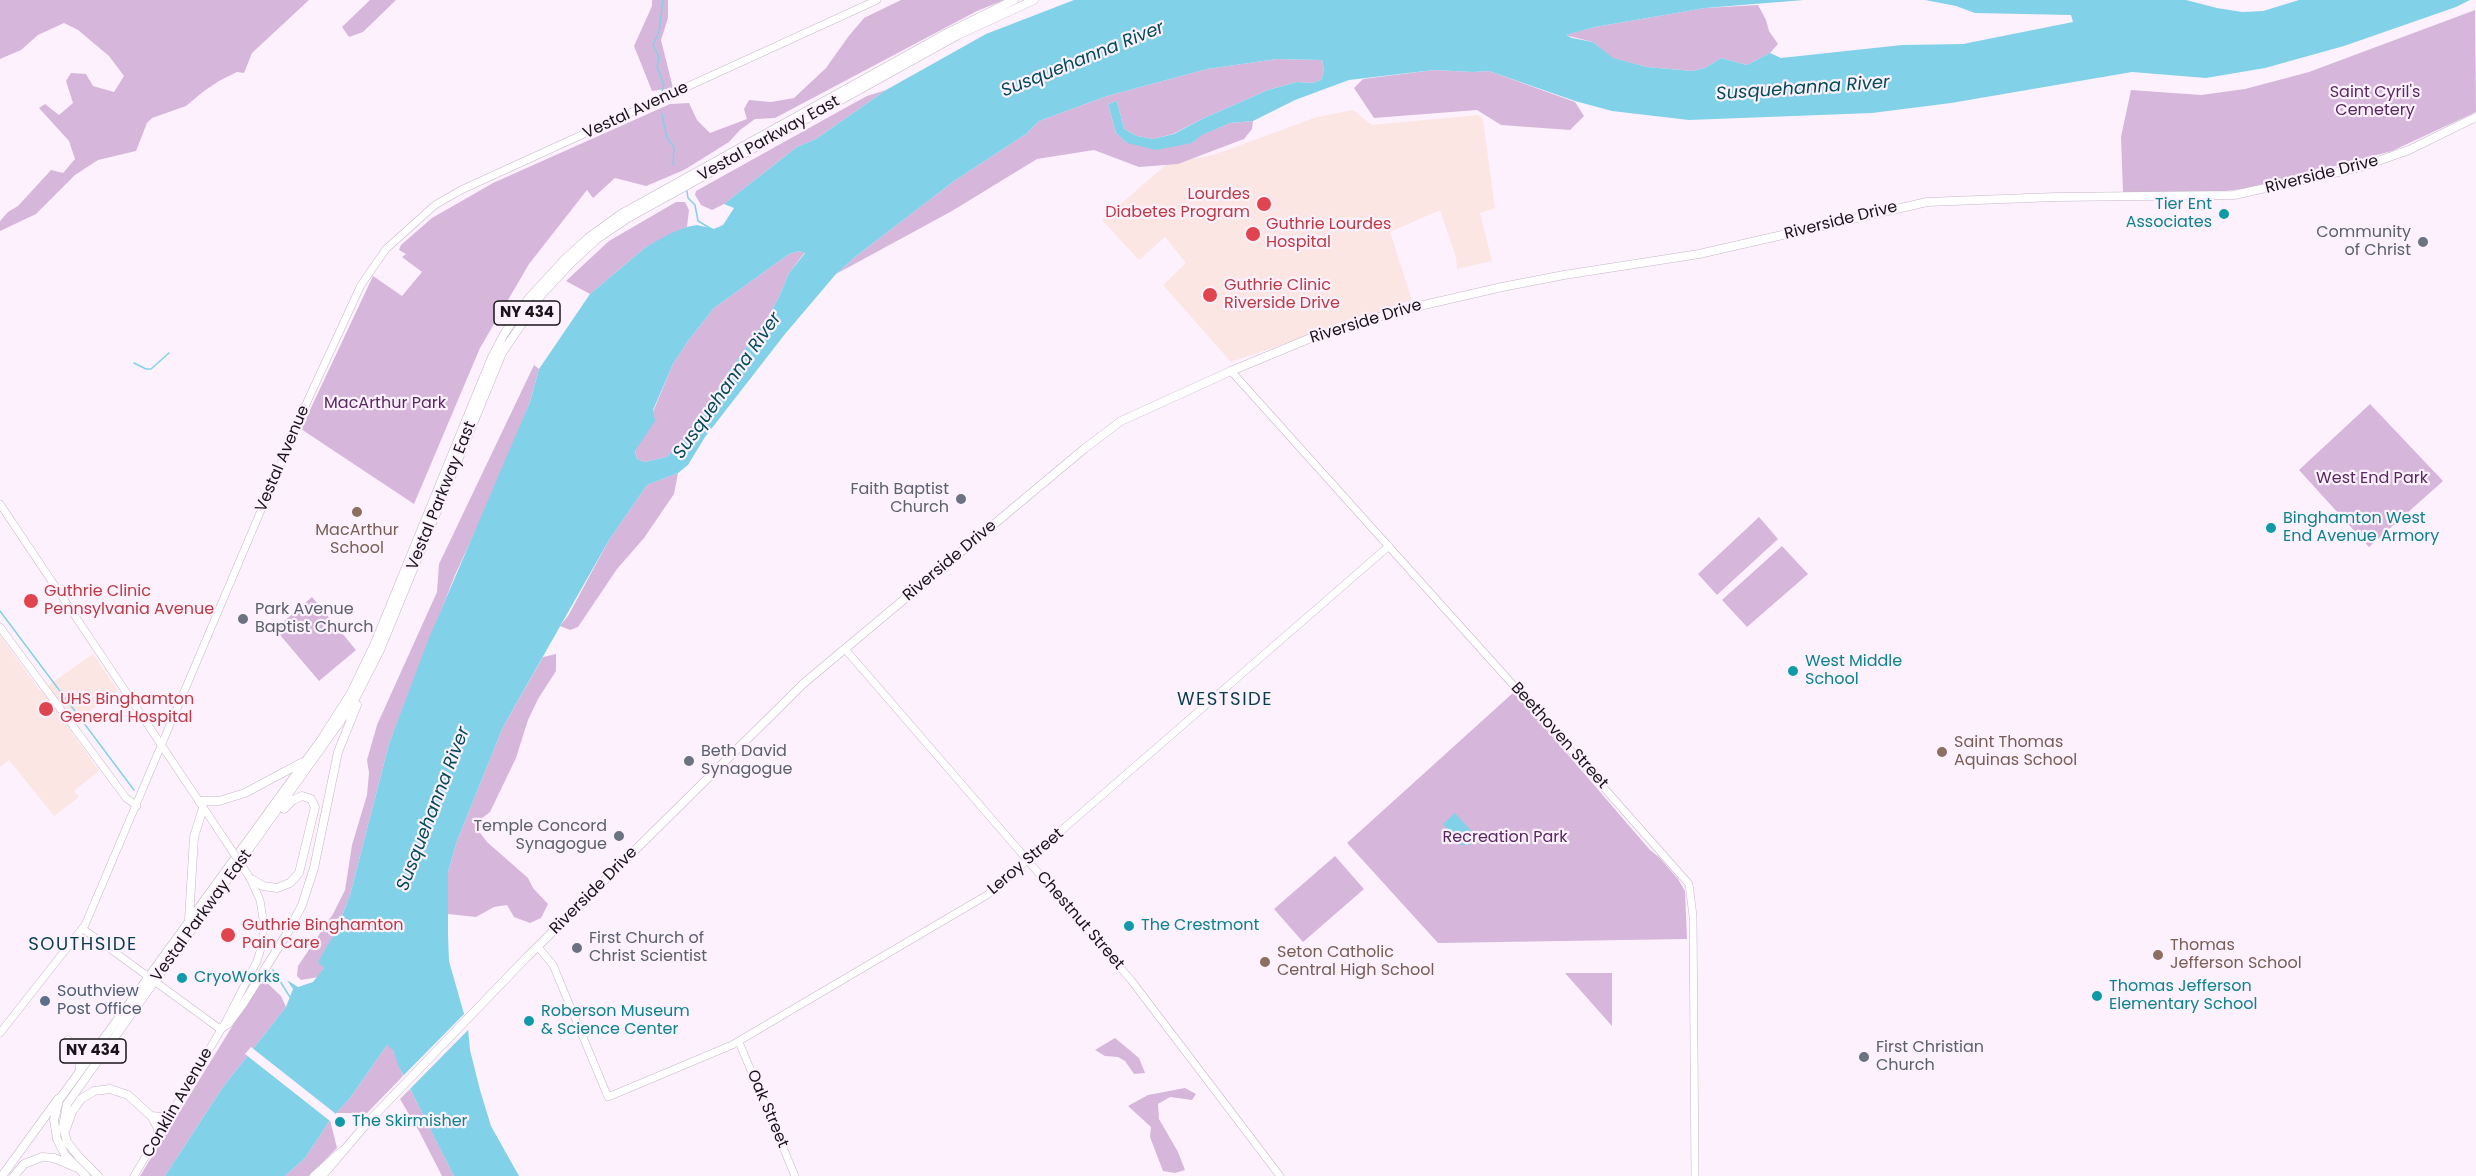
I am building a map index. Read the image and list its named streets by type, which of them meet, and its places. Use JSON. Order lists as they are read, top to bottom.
{
  "streets": {
    "main road": ["Vestal Parkway East", "Riverside Drive", "NY 434"],
    "street": [
      "Vestal Avenue",
      "Beethoven Street",
      "Leroy Street",
      "Chestnut Street",
      "Conklin Avenue",
      "Oak Street"
    ]
  },
  "crossings": [
    ["Vestal Avenue", "Conklin Avenue"],
    ["Riverside Drive", "Beethoven Street"],
    ["Riverside Drive", "Leroy Street"],
    ["Riverside Drive", "Chestnut Street"],
    ["Beethoven Street", "Leroy Street"],
    ["Leroy Street", "Chestnut Street"],
    ["Leroy Street", "Oak Street"]
  ],
  "districts": ["WESTSIDE", "SOUTHSIDE"],
  "water": ["Susquehanna River"],
  "parks": [
    "Saint Cyril's Cemetery",
    "MacArthur Park",
    "West End Park",
    "Recreation Park"
  ],
  "places": [
    "Lourdes Diabetes Program",
    "Tier Ent Associates",
    "Guthrie Lourdes Hospital",
    "Community of Christ",
    "Guthrie Clinic Riverside Drive",
    "Faith Baptist Church",
    "MacArthur School",
    "Binghamton West End Avenue Armory",
    "Guthrie Clinic Pennsylvania Avenue",
    "Park Avenue Baptist Church",
    "West Middle School",
    "UHS Binghamton General Hospital",
    "Saint Thomas Aquinas School",
    "Beth David Synagogue",
    "Temple Concord Synagogue",
    "The Crestmont",
    "Guthrie Binghamton Pain Care",
    "First Church of Christ Scientist",
    "Thomas Jefferson School",
    "Seton Catholic Central High School",
    "CryoWorks",
    "Thomas Jefferson Elementary School",
    "Southview Post Office",
    "Roberson Museum & Science Center",
    "First Christian Church",
    "The Skirmisher"
  ]
}
